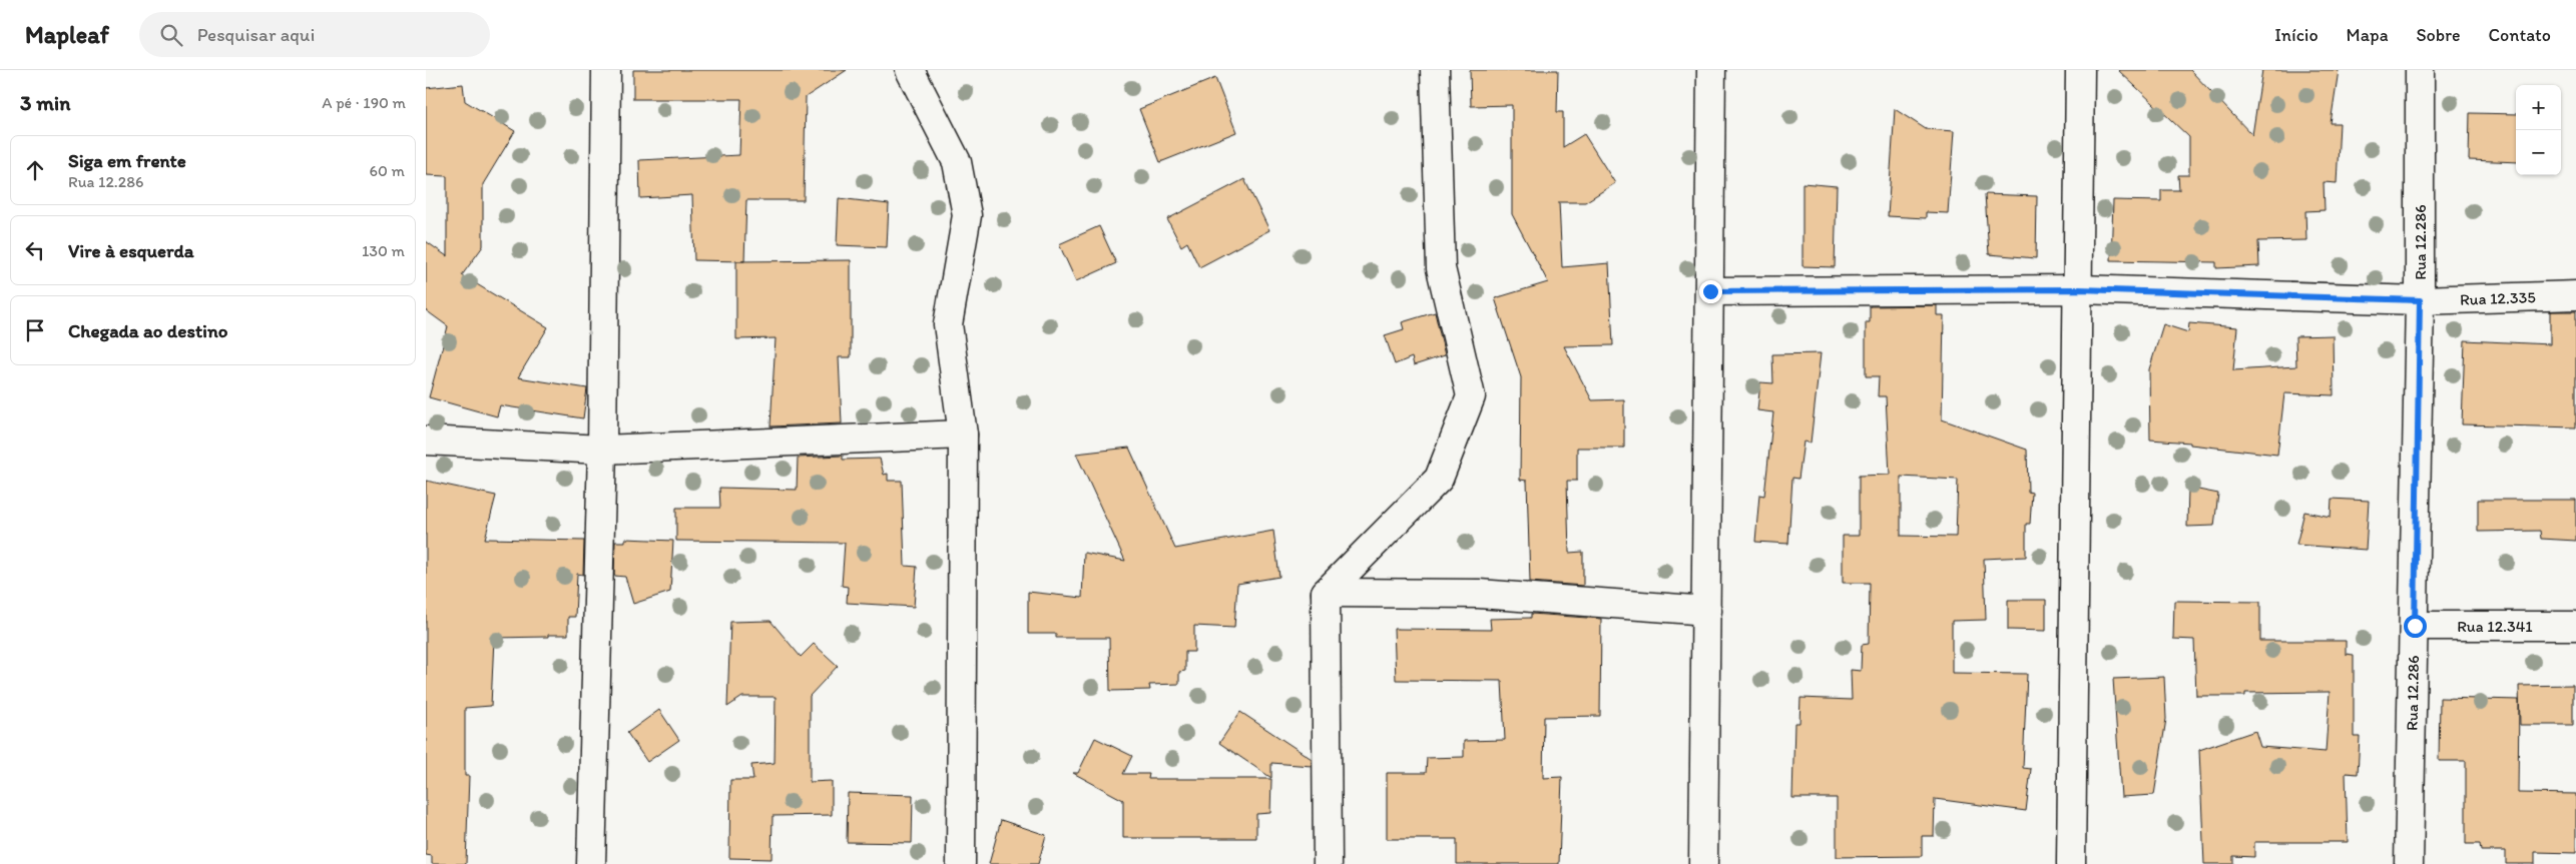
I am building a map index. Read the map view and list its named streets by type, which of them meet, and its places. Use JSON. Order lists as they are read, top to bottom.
{
  "streets": {
    "street": ["Rua 12.286", "Rua 12.335", "Rua 12.341"]
  },
  "crossings": [
    ["Rua 12.286", "Rua 12.335"],
    ["Rua 12.286", "Rua 12.341"]
  ],
  "page": {
    "header": "Mapleaf",
    "search": "Pesquisar aqui",
    "nav": [
      "Início",
      "Mapa",
      "Sobre",
      "Contato"
    ],
    "heading": ["3 min", "A pé · 190 m"],
    "map_buttons": ["+", "−"],
    "list": [
      ["Siga em frente", "Rua 12.286", "60 m"],
      ["Vire à esquerda", "130 m"],
      "Chegada ao destino"
    ]
  }
}
